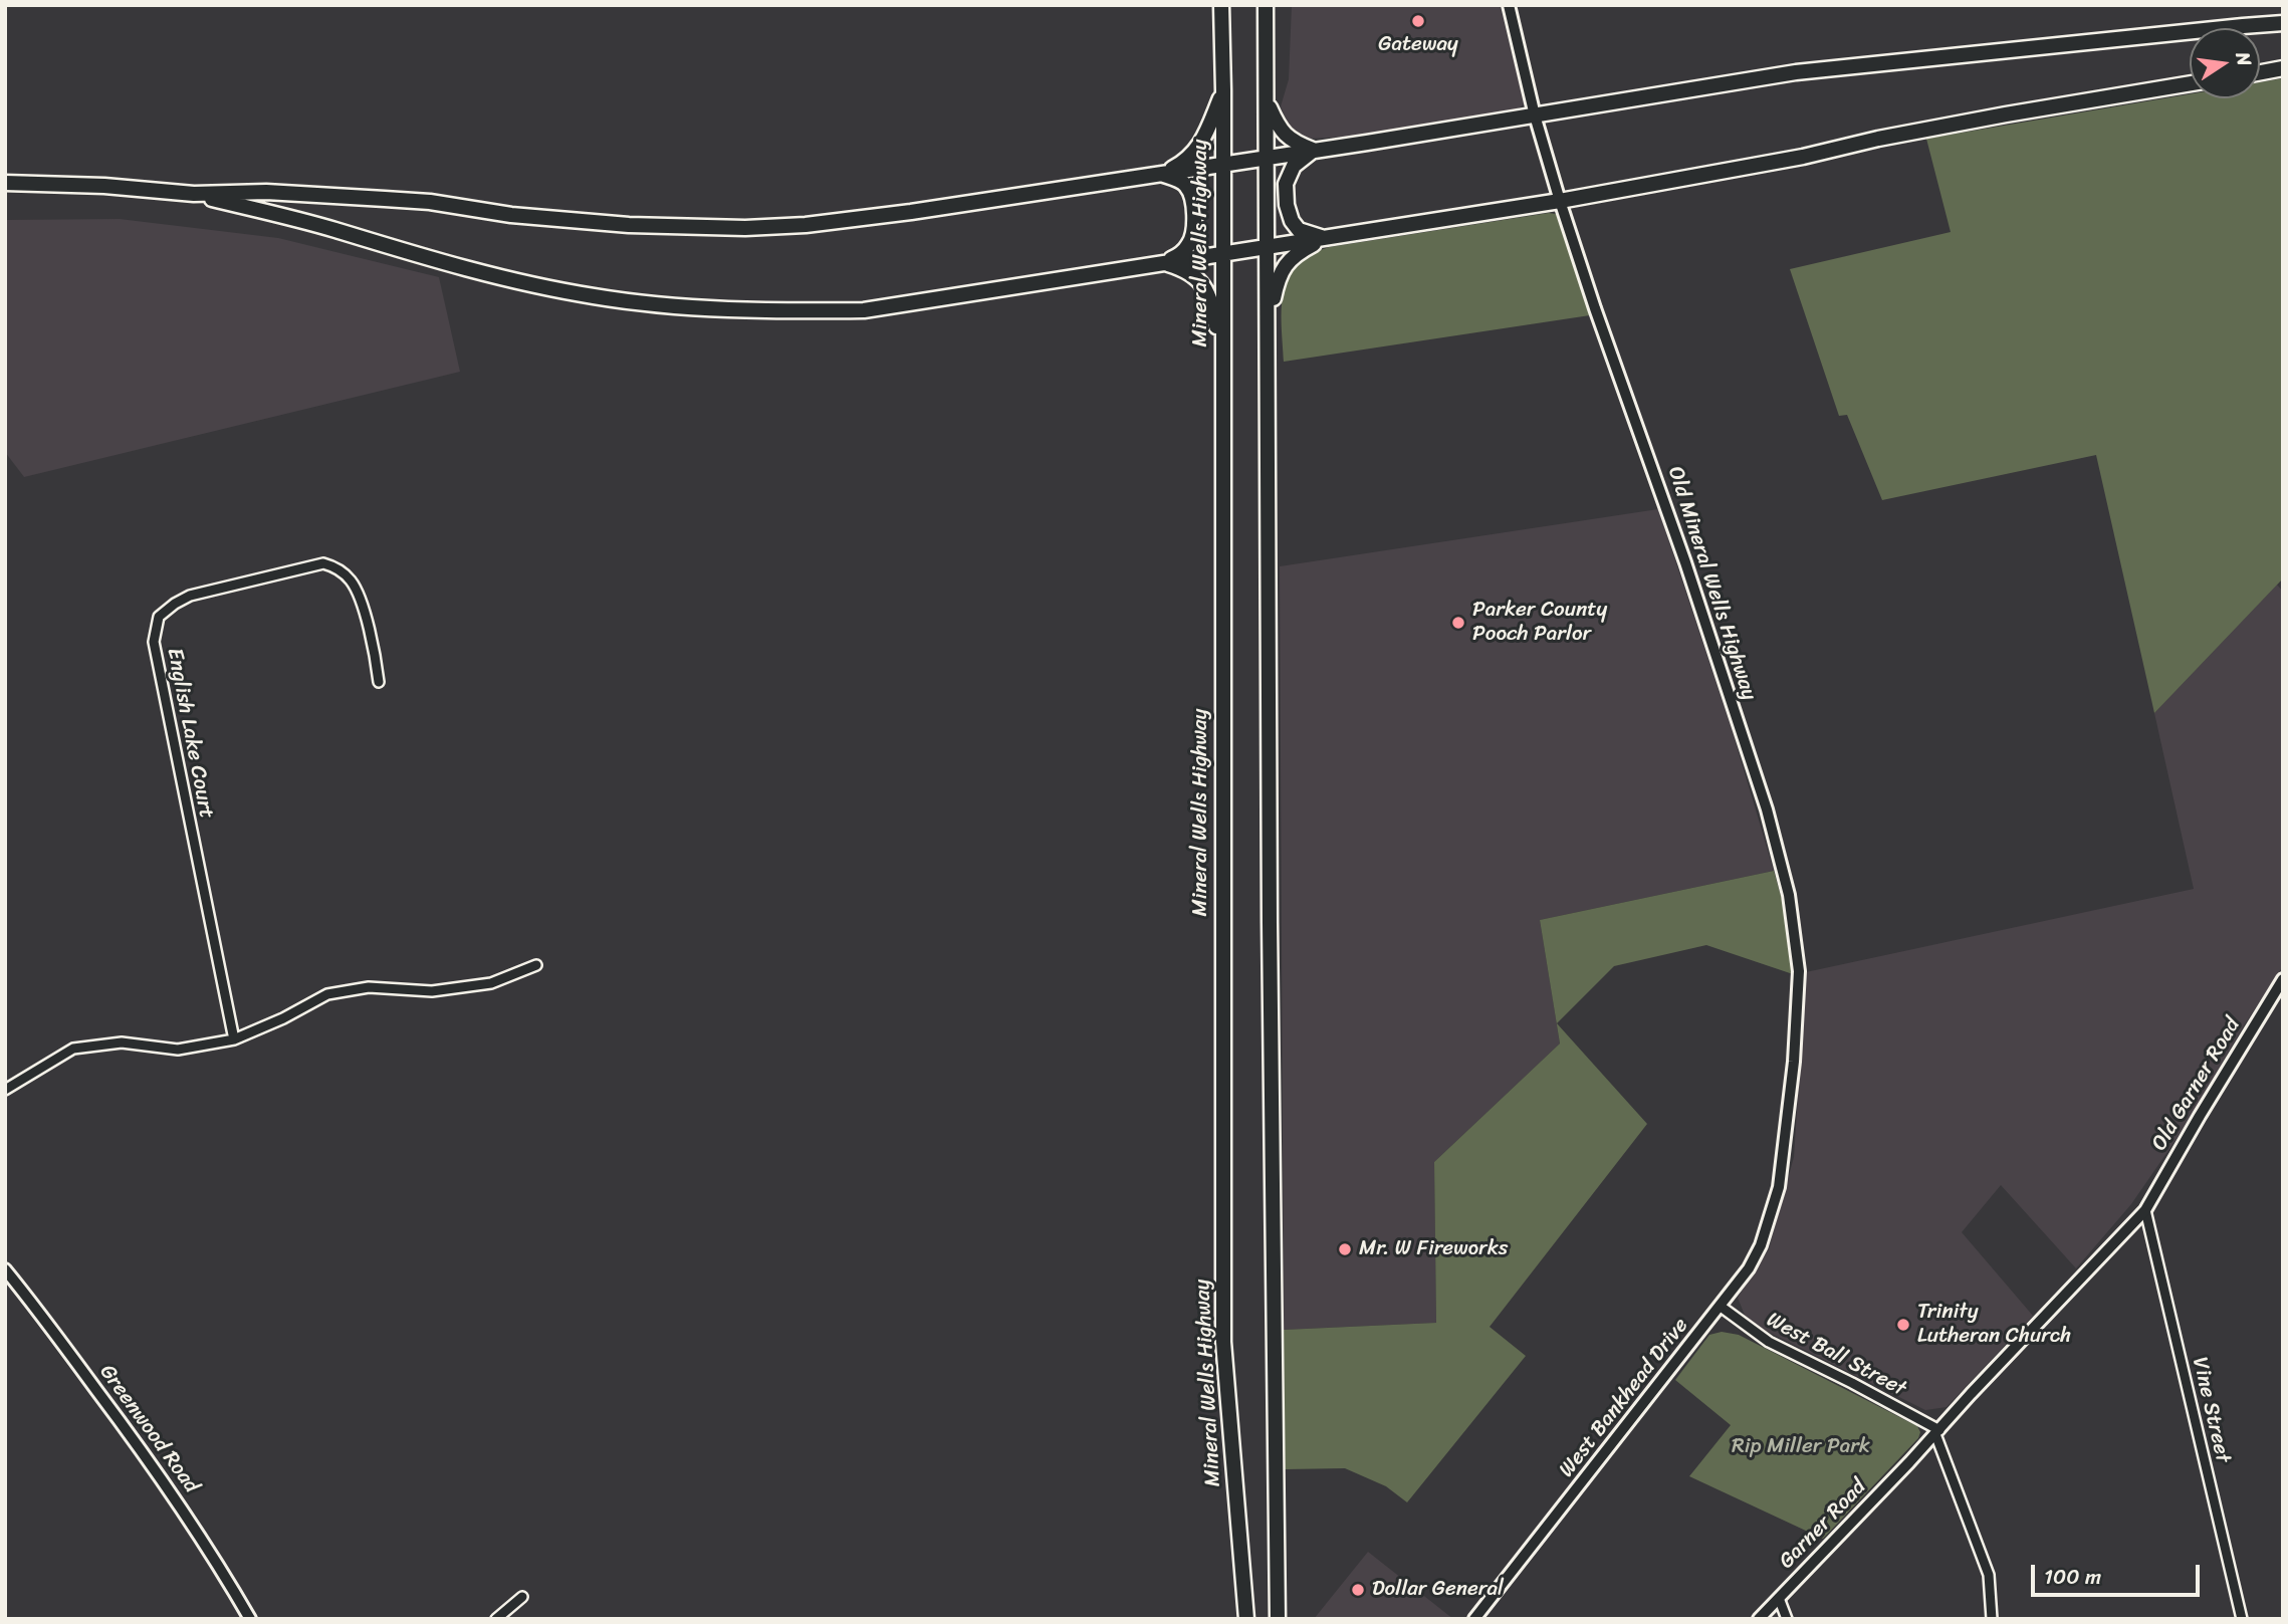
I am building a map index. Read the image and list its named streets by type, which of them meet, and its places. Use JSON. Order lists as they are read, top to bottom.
{
  "streets": {
    "main road": ["Mineral Wells Highway"],
    "street": [
      "Old Mineral Wells Highway",
      "English Lake Court",
      "Old Garner Road",
      "West Ball Street",
      "West Bankhead Drive",
      "Vine Street",
      "Greenwood Road",
      "Garner Road"
    ]
  },
  "crossings": [
    ["Old Mineral Wells Highway", "West Bankhead Drive"],
    ["Old Garner Road", "Vine Street"],
    ["Old Garner Road", "Garner Road"],
    ["West Ball Street", "West Bankhead Drive"],
    ["West Ball Street", "Garner Road"],
    ["Vine Street", "Garner Road"]
  ],
  "parks": ["Rip Miller Park"],
  "places": [
    "Gateway",
    "Parker County Pooch Parlor",
    "Mr. W Fireworks",
    "Trinity Lutheran Church",
    "Dollar General"
  ],
  "scale_bar": "100 m",
  "north": "right"
}
